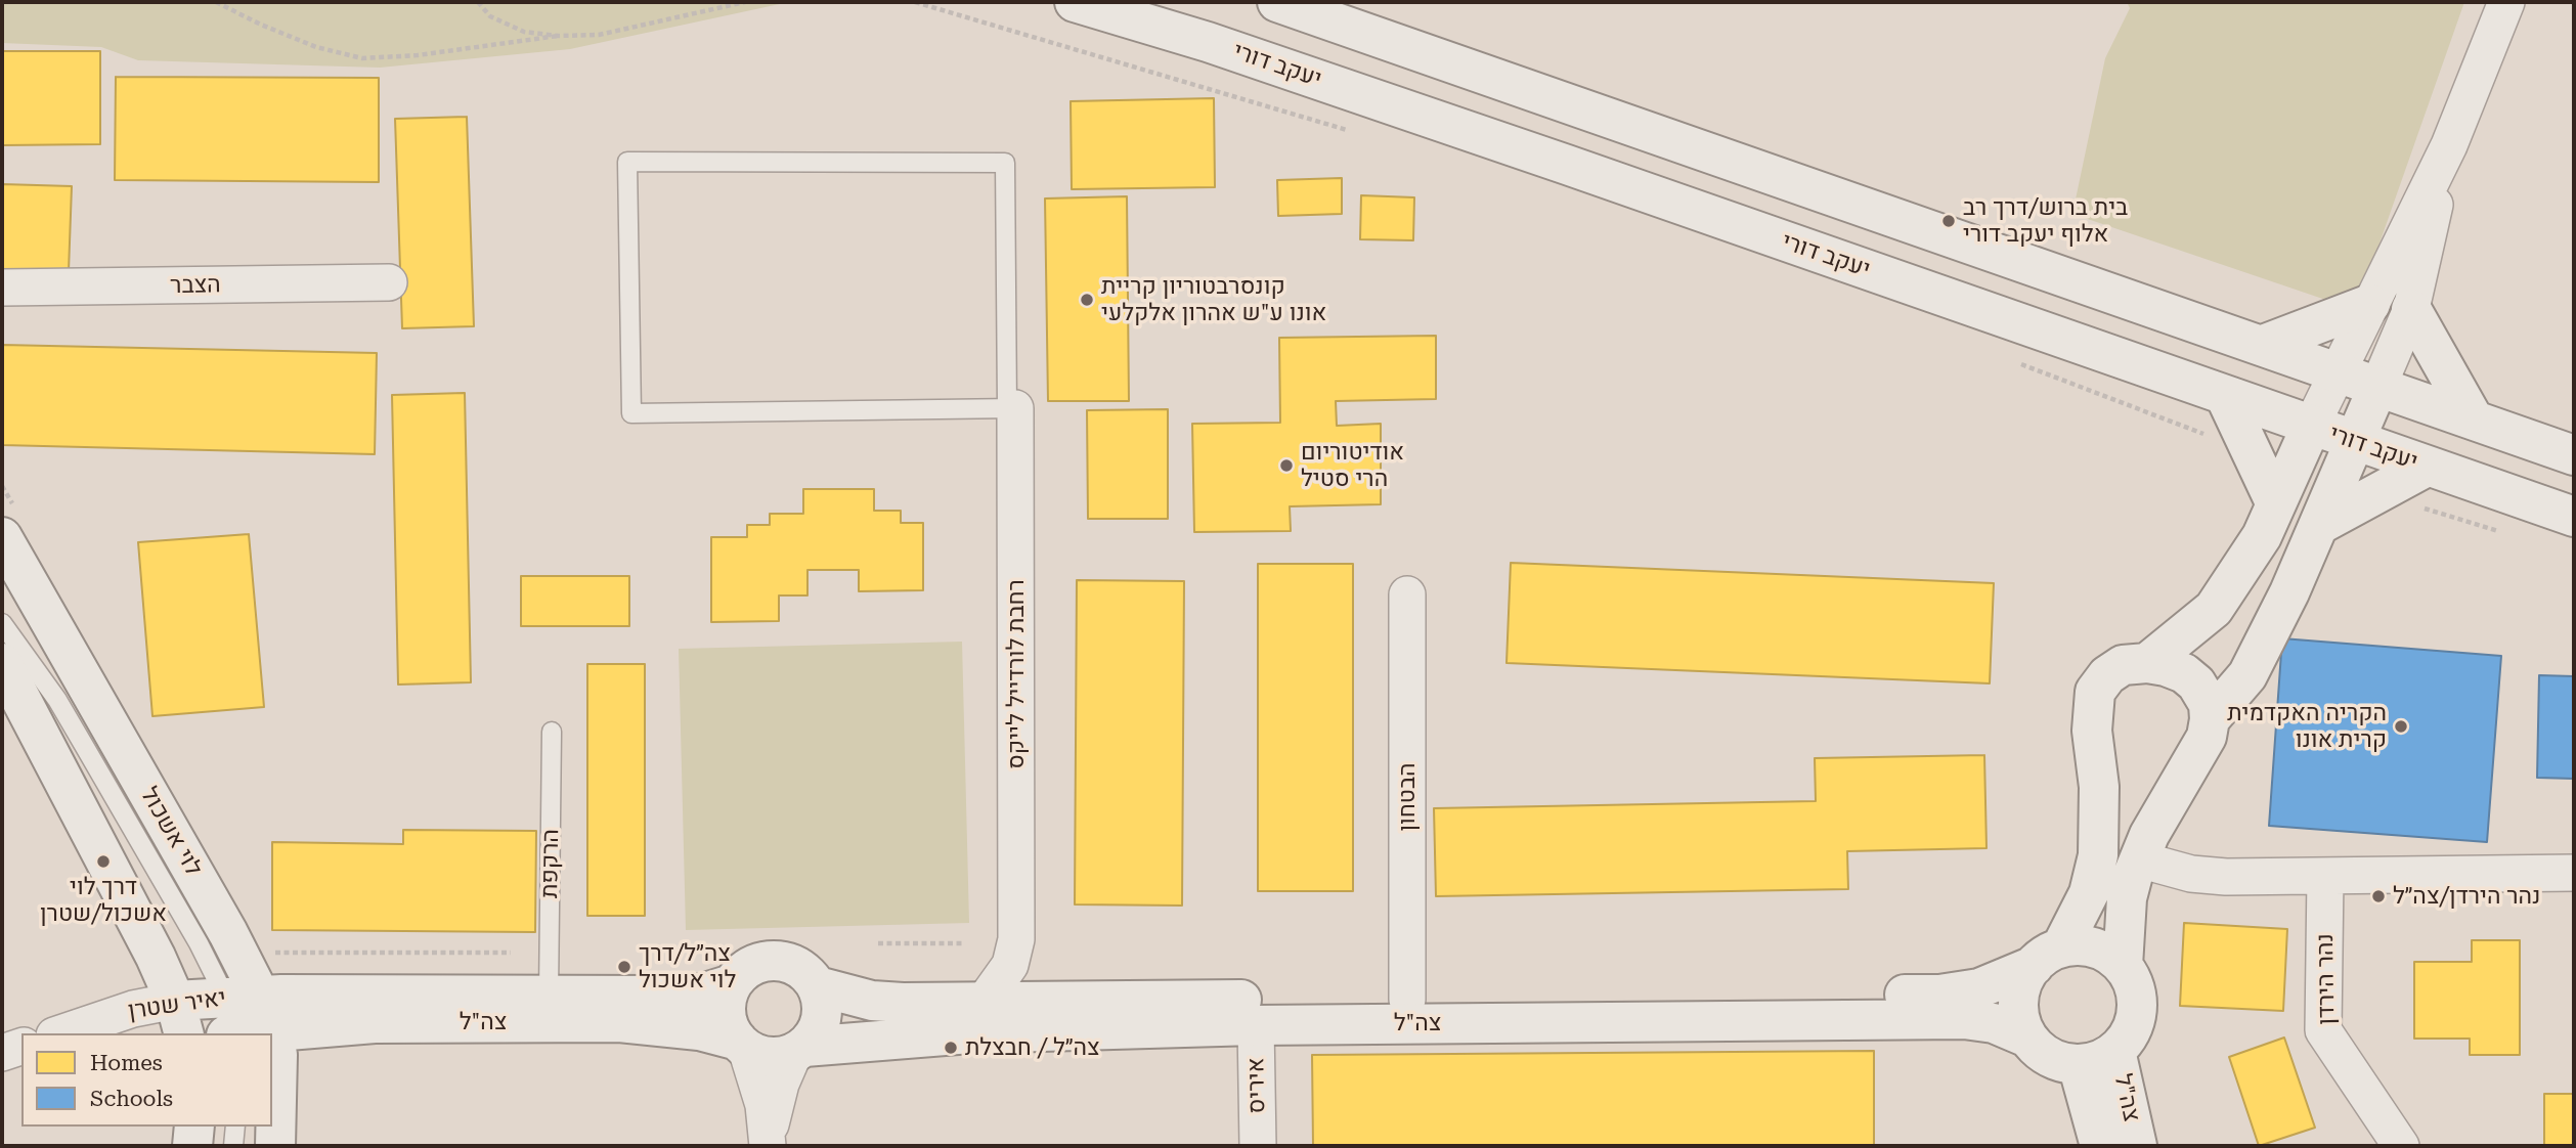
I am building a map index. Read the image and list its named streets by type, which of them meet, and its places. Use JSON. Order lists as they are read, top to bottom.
{
  "streets": {
    "street": [
      "יעקב דורי",
      "הצבר",
      "רחבת לורדייל לייקס",
      "הבטחון",
      "לוי אשכול",
      "נהר הירדן",
      "יאיר שטרן",
      "צה\"ל",
      "איריס"
    ],
    "lane": ["הרקפת"]
  },
  "crossings": [
    ["רחבת לורדייל לייקס", "צה\"ל"],
    ["הבטחון", "צה\"ל"],
    ["לוי אשכול", "יאיר שטרן"],
    ["לוי אשכול", "צה\"ל"],
    ["הרקפת", "צה\"ל"],
    ["יאיר שטרן", "צה\"ל"],
    ["צה\"ל", "איריס"]
  ],
  "places": [
    "בית ברוש/דרך רב אלוף יעקב דורי",
    "קונסרבטוריון קריית אונו ע\"ש אהרון אלקלעי",
    "אודיטוריום הרי סטיל",
    "הקריה האקדמית קרית אונו",
    "דרך לוי אשכול/שטרן",
    "נהר הירדן/צה״ל",
    "צה״ל/דרך לוי אשכול",
    "צה״ל / חבצלת"
  ],
  "legend": ["Homes", "Schools"]
}
